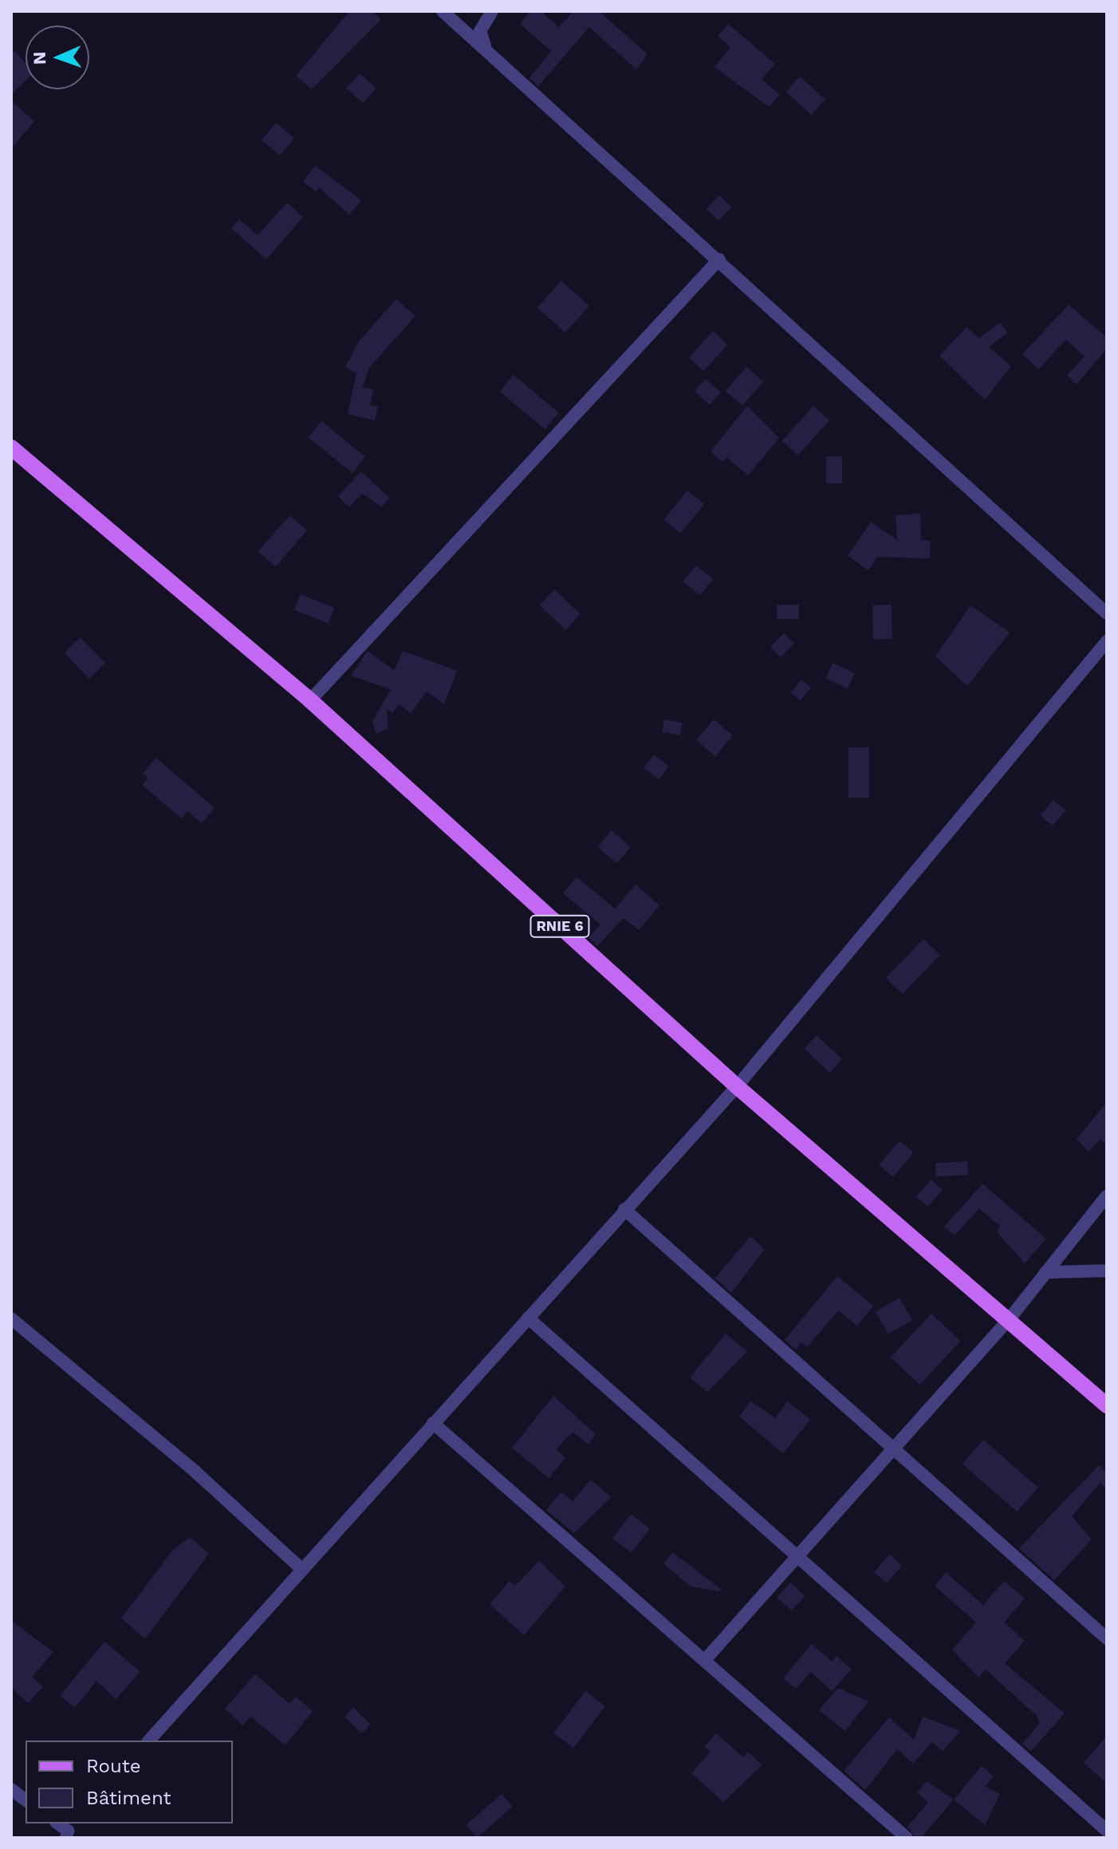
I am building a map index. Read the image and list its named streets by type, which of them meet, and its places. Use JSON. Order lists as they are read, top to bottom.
{
  "streets": {
    "main road": ["RNIE 6"]
  },
  "legend": ["Route", "Bâtiment"],
  "north": "left"
}
